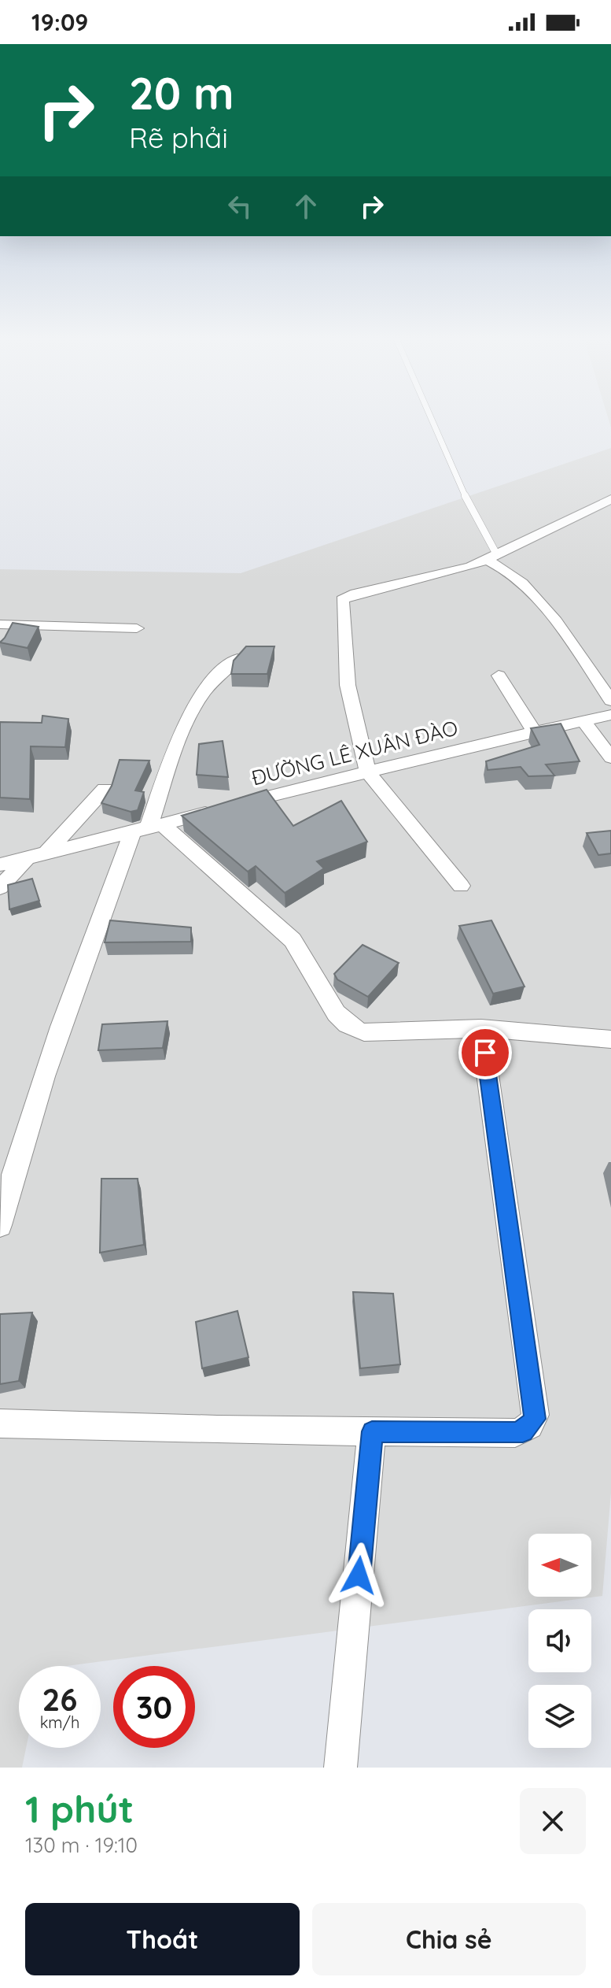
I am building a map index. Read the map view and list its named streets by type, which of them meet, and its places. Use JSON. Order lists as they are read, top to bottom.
{
  "streets": {
    "street": ["ĐƯỜNG LÊ XUÂN ĐÀO"]
  },
  "north": "left",
  "page": {
    "status": "19:09",
    "turn": ["20 m", "Rẽ phải"],
    "speed": "26 km/h",
    "limit": "30",
    "heading": ["1 phút", "130 m · 19:10"],
    "buttons": ["Thoát", "Chia sẻ"]
  }
}
